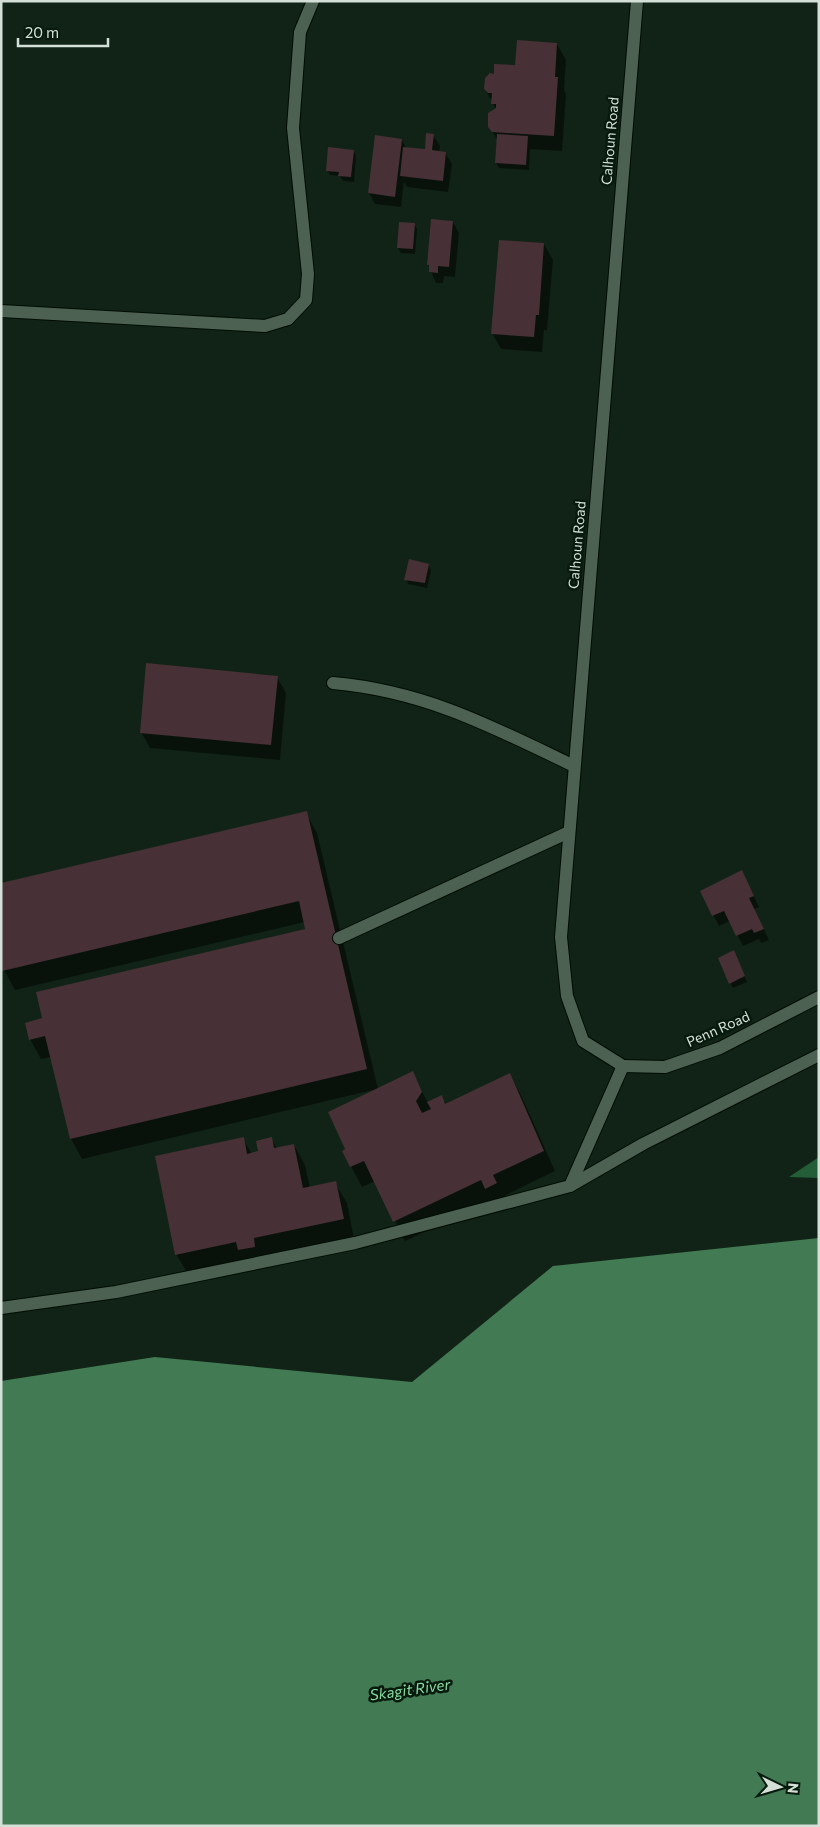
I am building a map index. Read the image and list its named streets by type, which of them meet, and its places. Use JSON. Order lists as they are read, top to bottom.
{
  "streets": {
    "street": ["Calhoun Road", "Penn Road"]
  },
  "crossings": [
    ["Calhoun Road", "Penn Road"]
  ],
  "water": ["Skagit River"],
  "scale_bar": "20 m",
  "north": "right"
}
